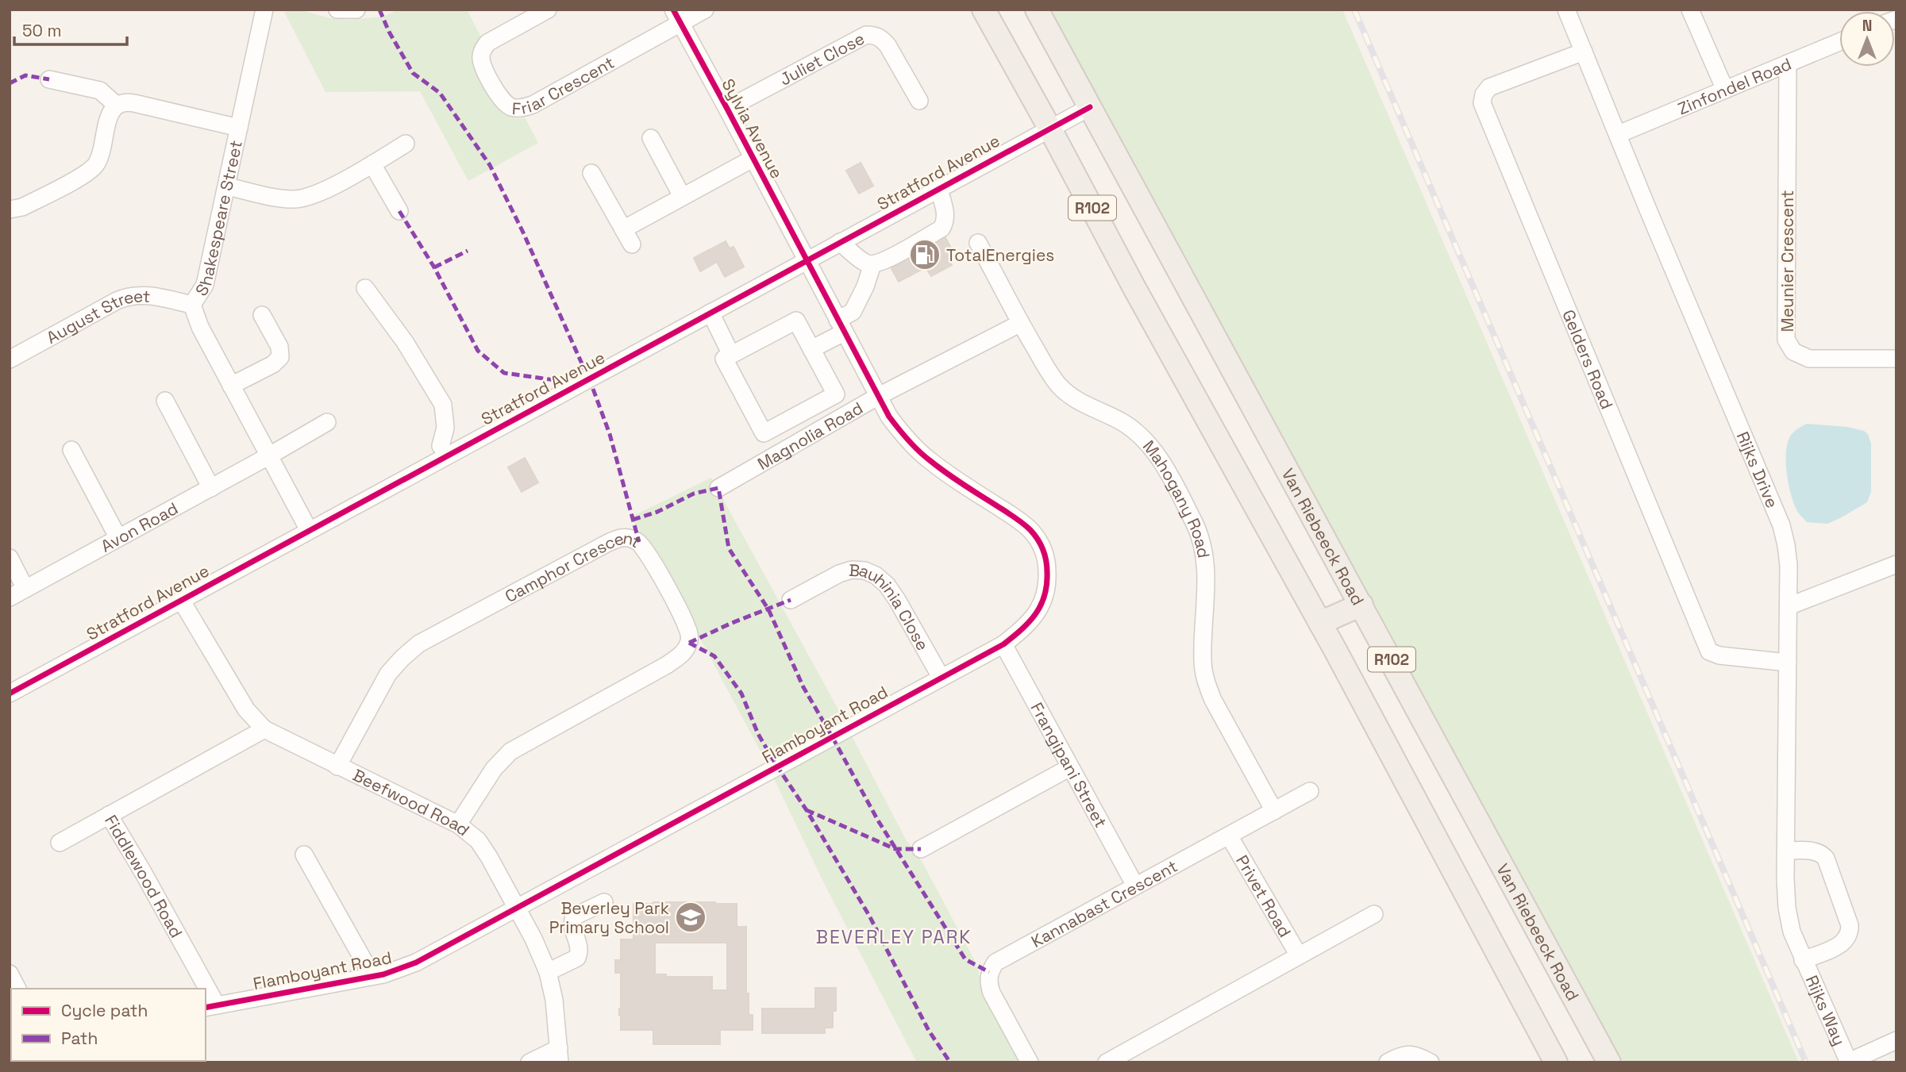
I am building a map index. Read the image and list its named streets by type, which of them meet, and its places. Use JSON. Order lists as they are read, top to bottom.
{
  "streets": {
    "main road": ["R102", "Van Riebeeck Road"],
    "street": [
      "Juliet Close",
      "Friar Crescent",
      "Zinfondel Road",
      "Sylvia Avenue",
      "Stratford Avenue",
      "Shakespeare Street",
      "Meunier Crescent",
      "August Street",
      "Gelders Road",
      "Magnolia Road",
      "Rijks Drive",
      "Mahogany Road",
      "Avon Road",
      "Camphor Crescent",
      "Bauhinia Close",
      "Flamboyant Road",
      "Frangipani Street",
      "Beefwood Road",
      "Fiddlewood Road",
      "Privet Road",
      "Kannabast Crescent",
      "Rijks Way"
    ]
  },
  "crossings": [
    ["Juliet Close", "Sylvia Avenue"],
    ["Friar Crescent", "Sylvia Avenue"],
    ["Zinfondel Road", "Meunier Crescent"],
    ["Zinfondel Road", "Rijks Drive"],
    ["Sylvia Avenue", "Stratford Avenue"],
    ["Sylvia Avenue", "Flamboyant Road"],
    ["Stratford Avenue", "R102"],
    ["Stratford Avenue", "Shakespeare Street"],
    ["Stratford Avenue", "Van Riebeeck Road"],
    ["Stratford Avenue", "Flamboyant Road"],
    ["Stratford Avenue", "Beefwood Road"],
    ["Shakespeare Street", "August Street"],
    ["Shakespeare Street", "Avon Road"],
    ["Gelders Road", "Rijks Drive"],
    ["Magnolia Road", "Mahogany Road"],
    ["Magnolia Road", "Flamboyant Road"],
    ["Rijks Drive", "Rijks Way"],
    ["Mahogany Road", "Kannabast Crescent"],
    ["Camphor Crescent", "Beefwood Road"],
    ["Bauhinia Close", "Flamboyant Road"],
    ["Flamboyant Road", "Frangipani Street"],
    ["Flamboyant Road", "Beefwood Road"],
    ["Frangipani Street", "Kannabast Crescent"],
    ["Beefwood Road", "Fiddlewood Road"],
    ["Privet Road", "Kannabast Crescent"]
  ],
  "districts": ["BEVERLEY PARK"],
  "places": {
    "fuel station": ["TotalEnergies"],
    "school or university": ["Beverley Park Primary School"]
  },
  "legend": ["Cycle path", "Path"],
  "scale_bar": "50 m",
  "north": "top"
}
